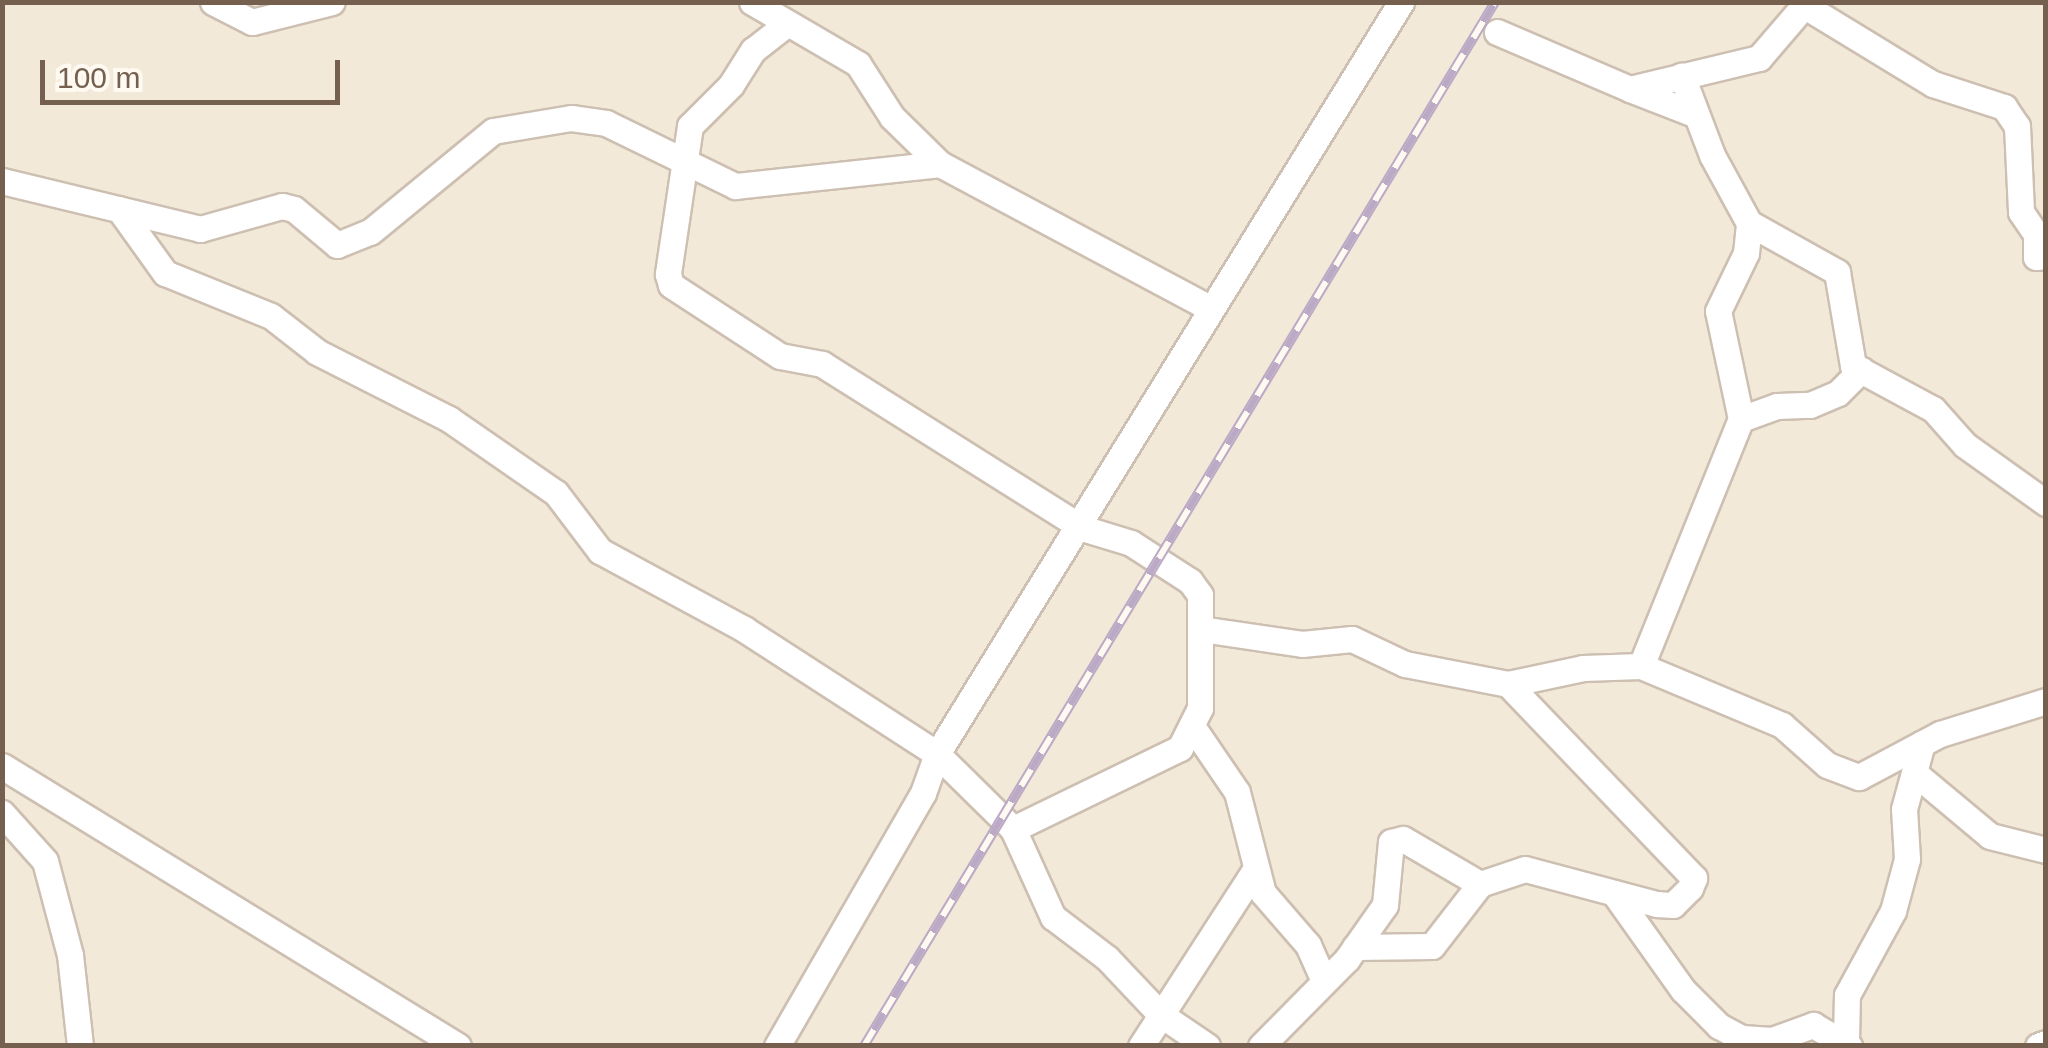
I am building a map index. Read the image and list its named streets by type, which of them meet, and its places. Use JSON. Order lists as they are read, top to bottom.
{
  "scale_bar": "100 m"
}
